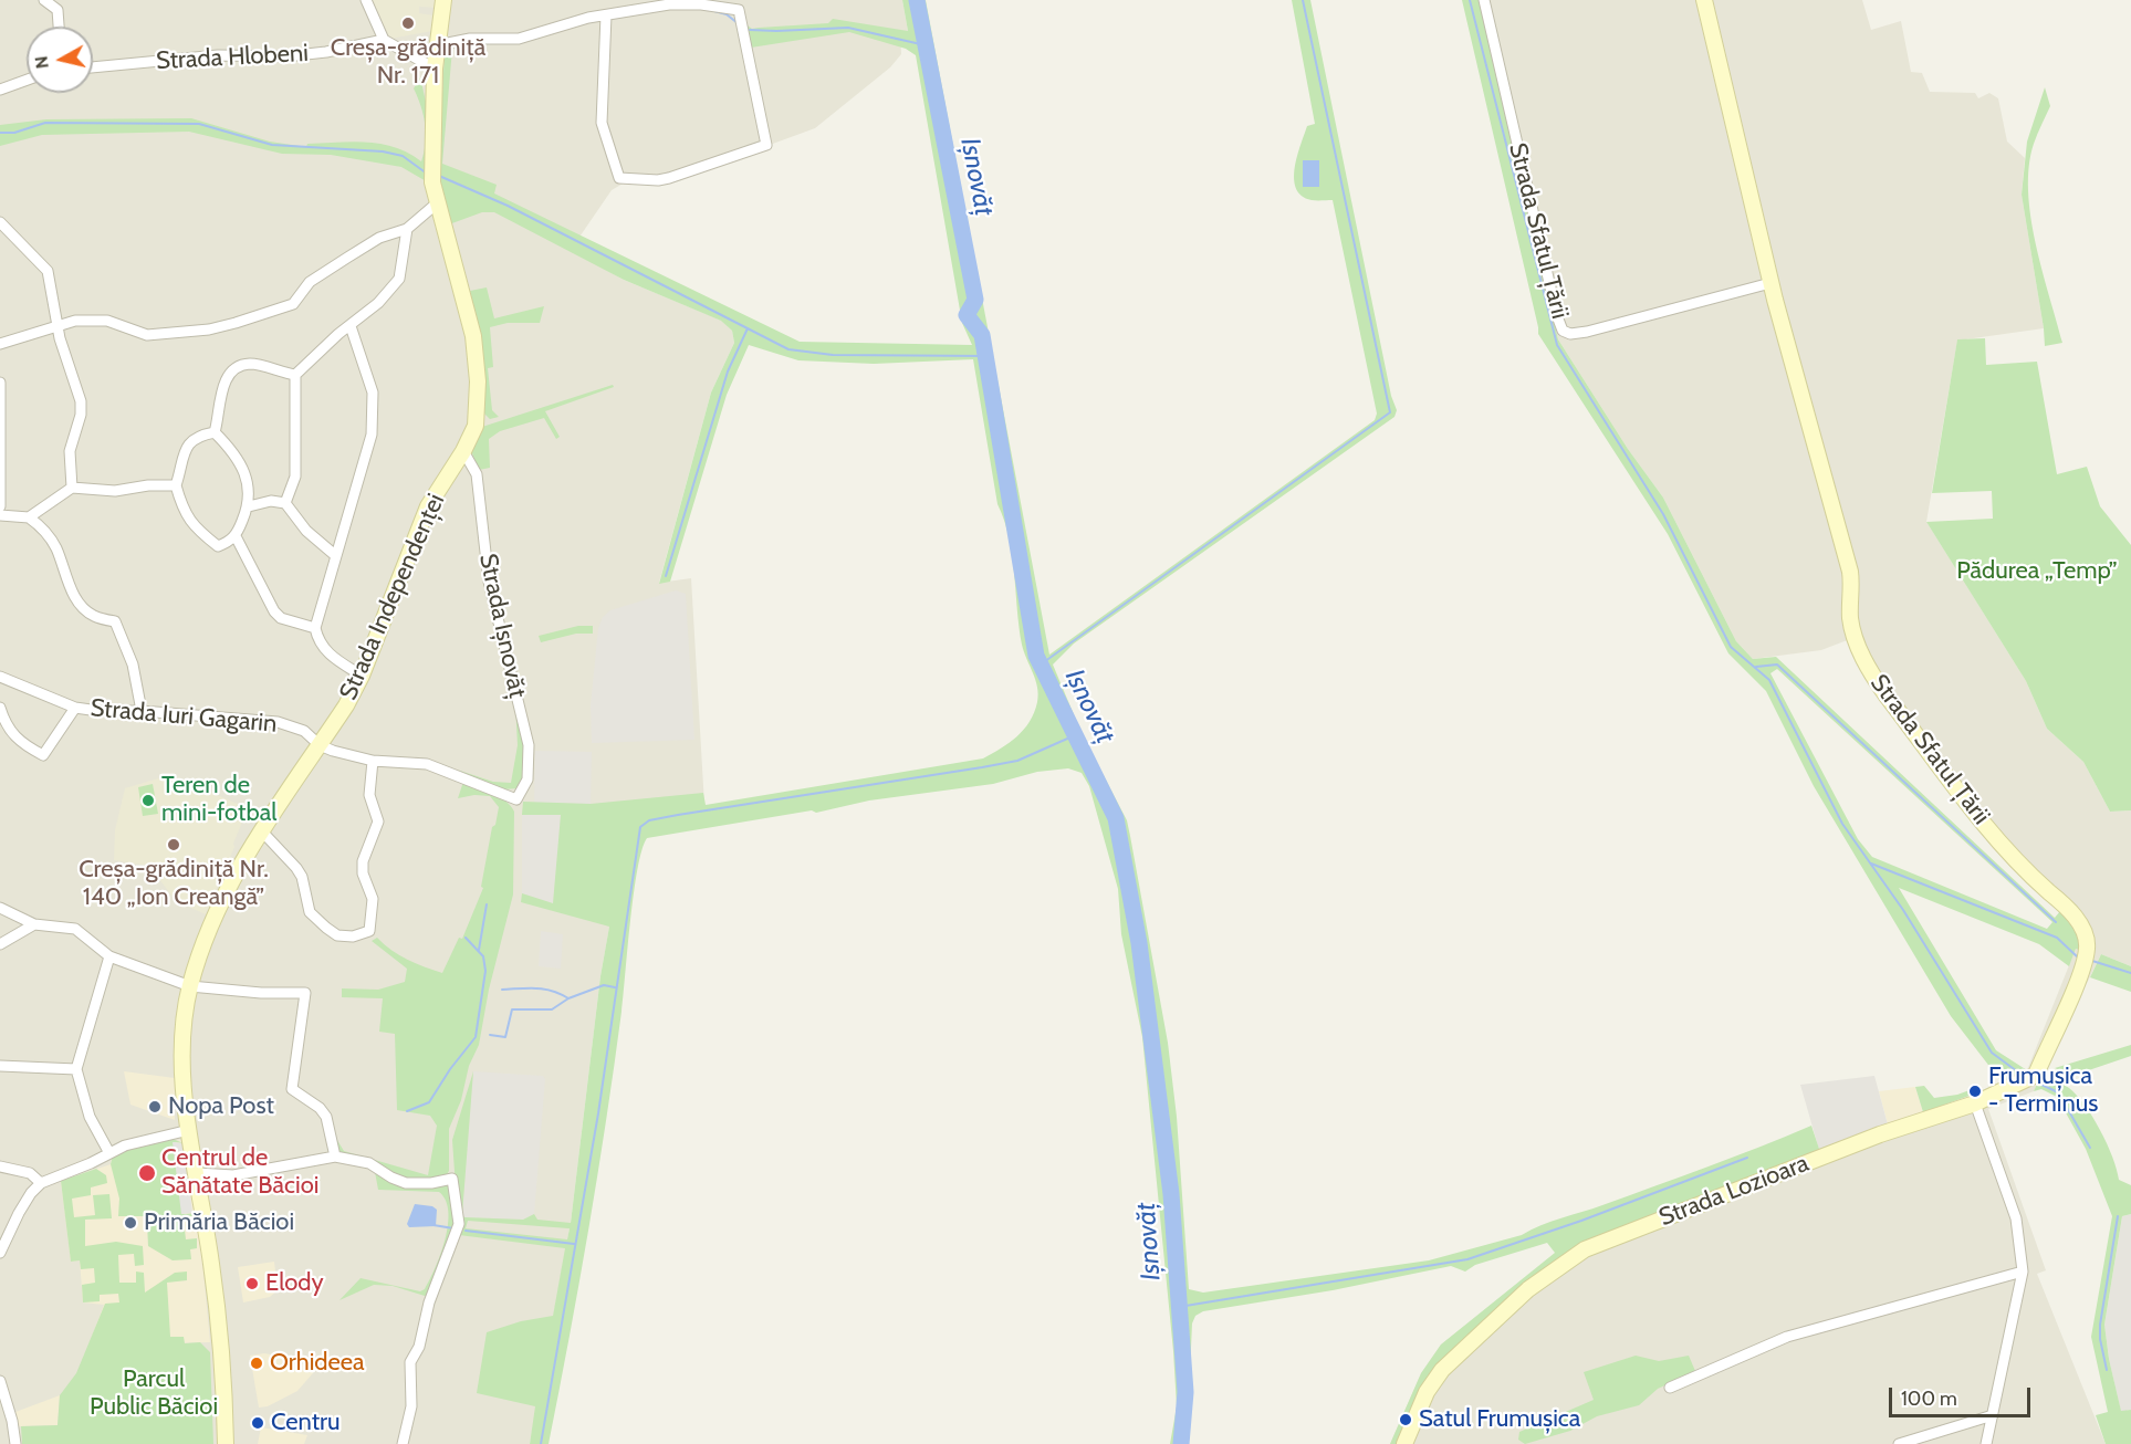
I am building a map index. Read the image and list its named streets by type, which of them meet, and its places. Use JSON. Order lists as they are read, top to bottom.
{
  "streets": {
    "street": [
      "Strada Hlobeni",
      "Strada Sfatul Țării",
      "Strada Independenței",
      "Strada Ișnovăț",
      "Strada Iuri Gagarin",
      "Strada Lozioara"
    ]
  },
  "crossings": [
    ["Strada Sfatul Țării", "Strada Lozioara"],
    ["Strada Independenței", "Strada Ișnovăț"],
    ["Strada Independenței", "Strada Iuri Gagarin"],
    ["Strada Ișnovăț", "Strada Iuri Gagarin"]
  ],
  "water": ["Ișnovăț"],
  "parks": ["Pădurea „Temp”", "Parcul Public Băcioi"],
  "places": [
    "Creșa-grădiniță Nr. 171",
    "Teren de mini-fotbal",
    "Creșa-grădiniță Nr. 140 „Ion Creangă”",
    "Frumușica - Terminus",
    "Nopa Post",
    "Centrul de Sănătate Băcioi",
    "Primăria Băcioi",
    "Elody",
    "Orhideea",
    "Satul Frumușica",
    "Centru"
  ],
  "scale_bar": "100 m",
  "north": "left"
}
